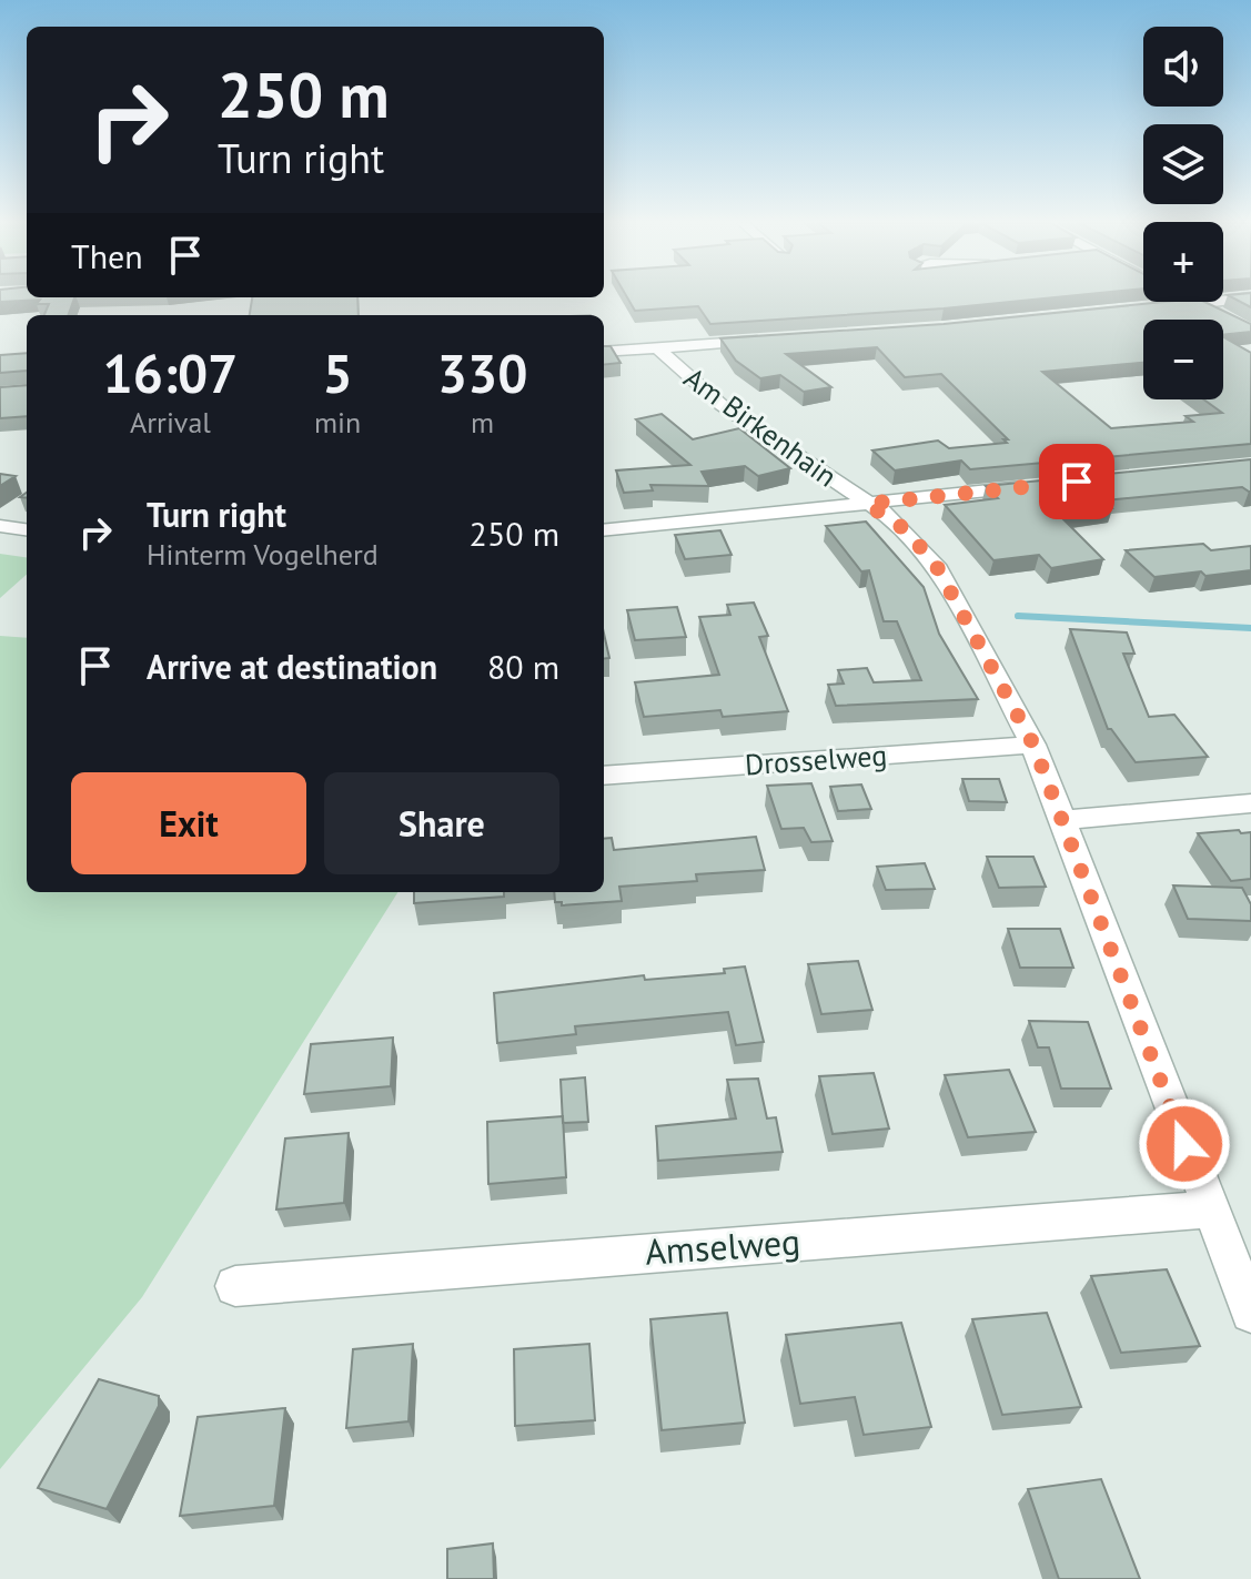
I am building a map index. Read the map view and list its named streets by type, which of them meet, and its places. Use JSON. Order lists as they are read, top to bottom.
{
  "streets": {
    "street": ["Am Birkenhain", "Drosselweg", "Amselweg"]
  },
  "crossings": [
    ["Am Birkenhain", "Drosselweg"],
    ["Am Birkenhain", "Amselweg"]
  ],
  "page": {
    "map_buttons": ["+", "−"],
    "turn": ["250 m", "Turn right"],
    "then": "Then",
    "eta": [
      "16:07",
      "Arrival",
      "5",
      "min",
      "330",
      "m"
    ],
    "list": [
      {
        "name": "Turn right",
        "note": "Hinterm Vogelherd",
        "value": "250 m"
      },
      {
        "name": "Arrive at destination",
        "value": "80 m"
      }
    ],
    "buttons": ["Exit", "Share"]
  }
}
